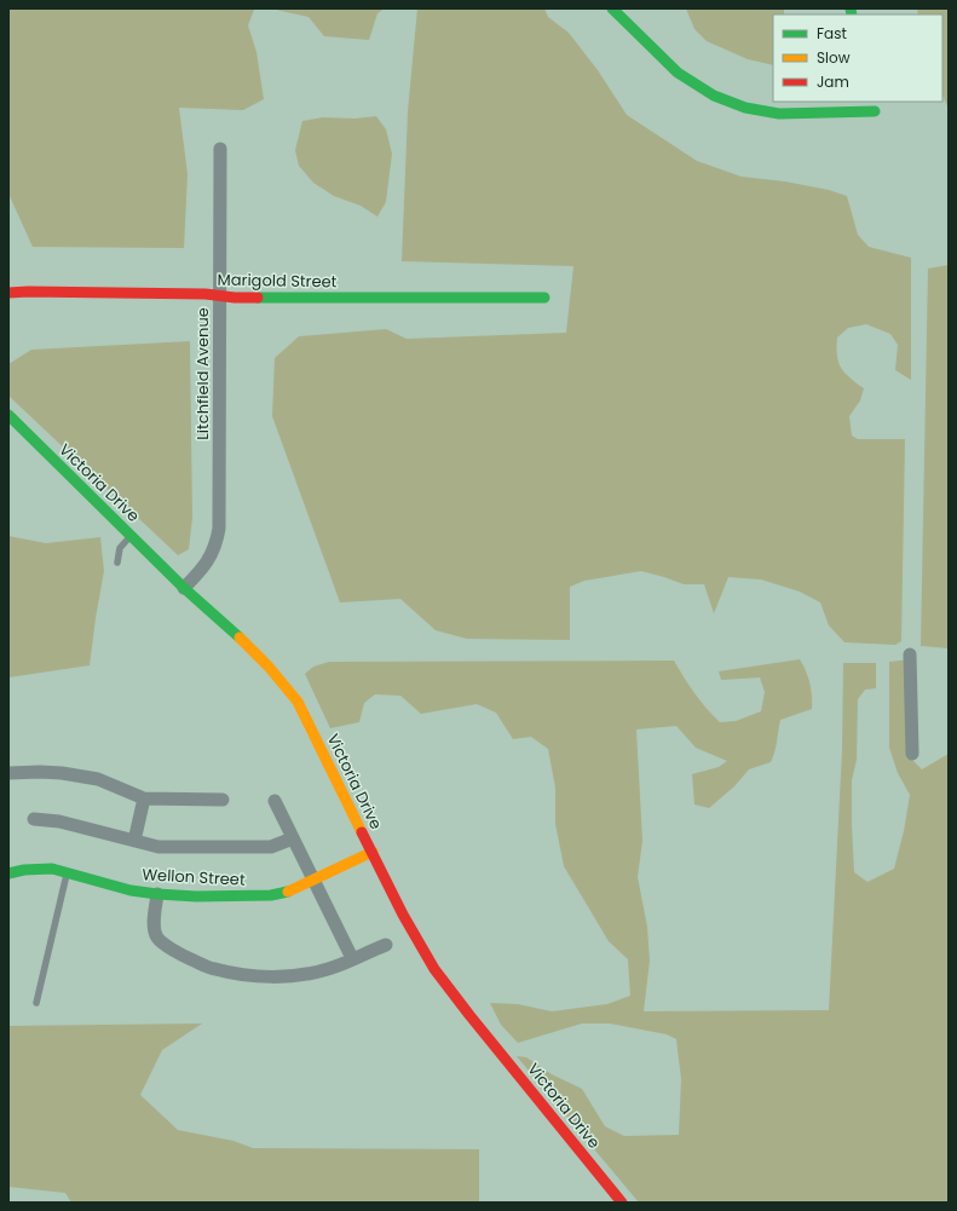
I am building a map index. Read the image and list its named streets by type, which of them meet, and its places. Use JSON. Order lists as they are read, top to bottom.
{
  "streets": {
    "street": [
      "Marigold Street",
      "Litchfield Avenue",
      "Victoria Drive",
      "Wellon Street"
    ]
  },
  "crossings": [
    ["Marigold Street", "Litchfield Avenue"],
    ["Litchfield Avenue", "Victoria Drive"],
    ["Victoria Drive", "Wellon Street"]
  ],
  "legend": ["Fast", "Slow", "Jam"]
}
